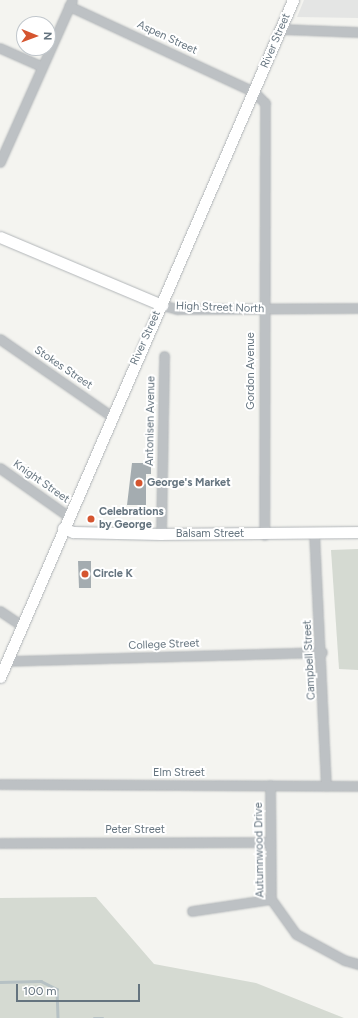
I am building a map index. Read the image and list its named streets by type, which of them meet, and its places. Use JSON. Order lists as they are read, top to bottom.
{
  "streets": {
    "main road": ["River Street", "High Street North", "Balsam Street"],
    "street": [
      "Aspen Street",
      "Stokes Street",
      "Gordon Avenue",
      "Antonisen Avenue",
      "Knight Street",
      "College Street",
      "Campbell Street",
      "Elm Street",
      "Peter Street",
      "Autumnwood Drive"
    ]
  },
  "crossings": [
    ["Aspen Street", "River Street"],
    ["Aspen Street", "Gordon Avenue"],
    ["River Street", "High Street North"],
    ["River Street", "Stokes Street"],
    ["River Street", "Gordon Avenue"],
    ["River Street", "Knight Street"],
    ["River Street", "Balsam Street"],
    ["River Street", "College Street"],
    ["High Street North", "Gordon Avenue"],
    ["Gordon Avenue", "Balsam Street"],
    ["Antonisen Avenue", "Balsam Street"],
    ["Balsam Street", "Campbell Street"],
    ["College Street", "Campbell Street"],
    ["Campbell Street", "Elm Street"],
    ["Elm Street", "Autumnwood Drive"],
    ["Peter Street", "Autumnwood Drive"]
  ],
  "places": ["George's Market", "Celebrations by George", "Circle K"],
  "scale_bar": "100 m",
  "north": "right"
}
